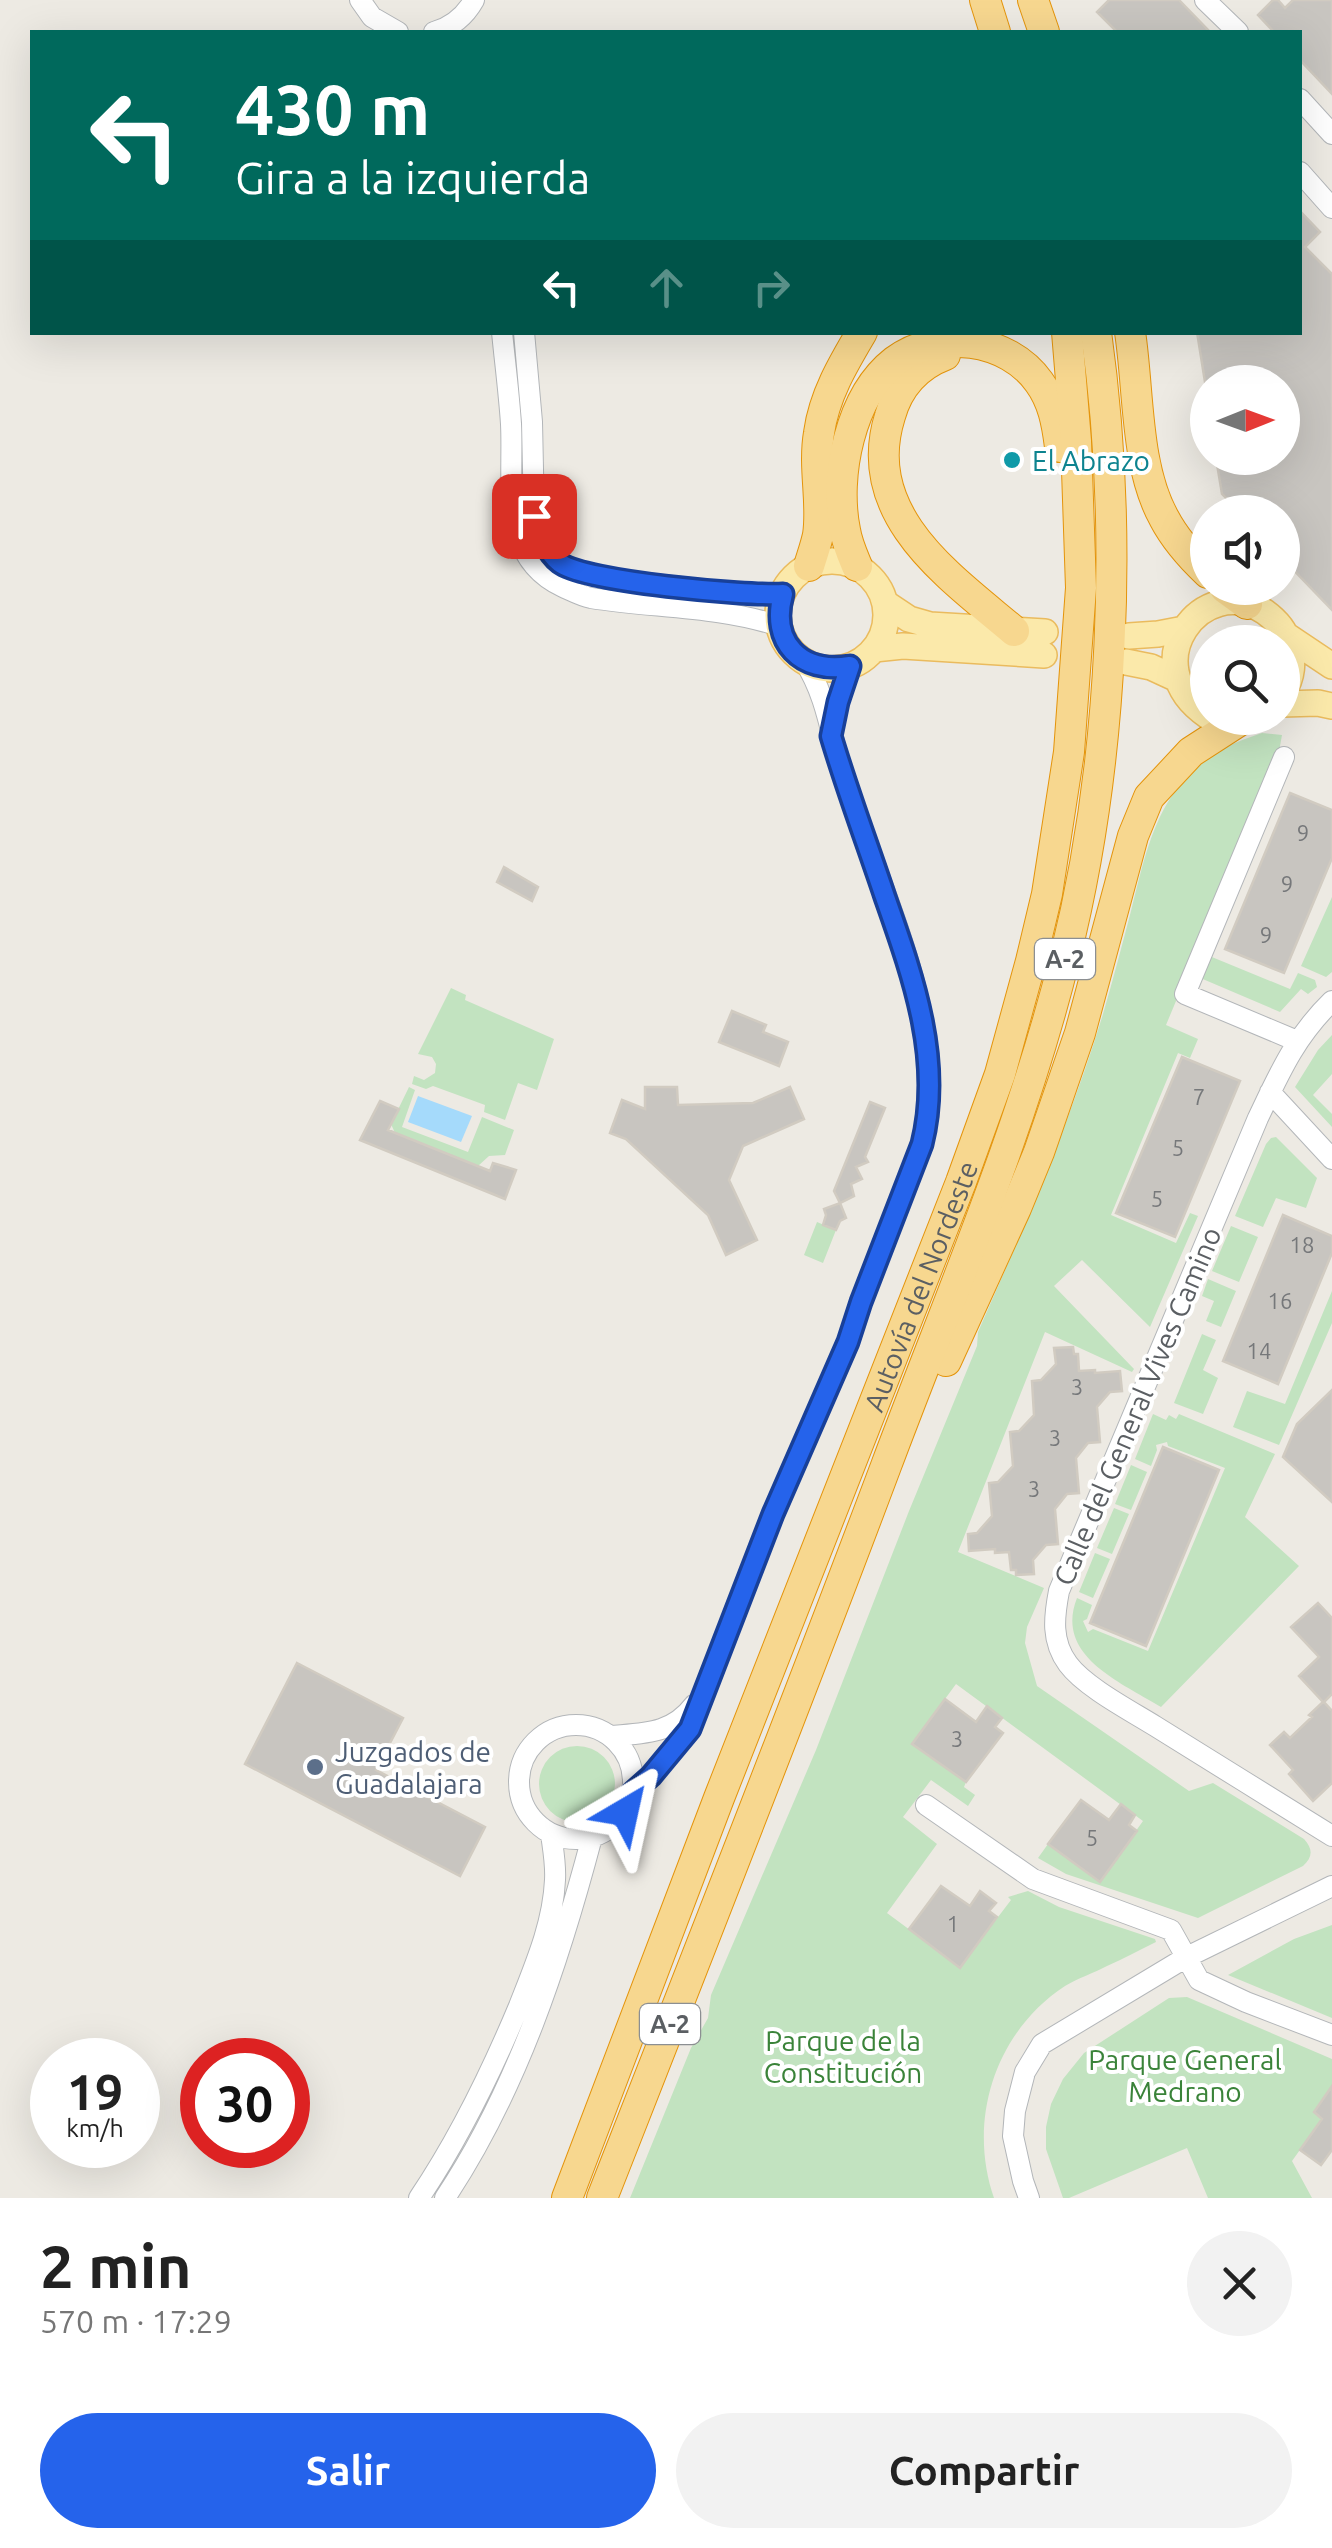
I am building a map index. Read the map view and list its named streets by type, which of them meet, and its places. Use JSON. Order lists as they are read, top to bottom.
{
  "streets": {
    "highway": ["A-2", "Autovía del Nordeste"],
    "street": ["Calle del General Vives Camino"]
  },
  "parks": ["Parque de la Constitución", "Parque General Medrano"],
  "places": ["El Abrazo", "Juzgados de Guadalajara"],
  "house_numbers": [
    "9",
    "9",
    "9",
    "7",
    "5",
    "5",
    "18",
    "16",
    "14",
    "3",
    "3",
    "3",
    "3",
    "5",
    "1"
  ],
  "north": "right",
  "page": {
    "turn": ["430 m", "Gira a la izquierda"],
    "speed": "19 km/h",
    "limit": "30",
    "heading": ["2 min", "570 m · 17:29"],
    "buttons": ["Salir", "Compartir"]
  }
}
